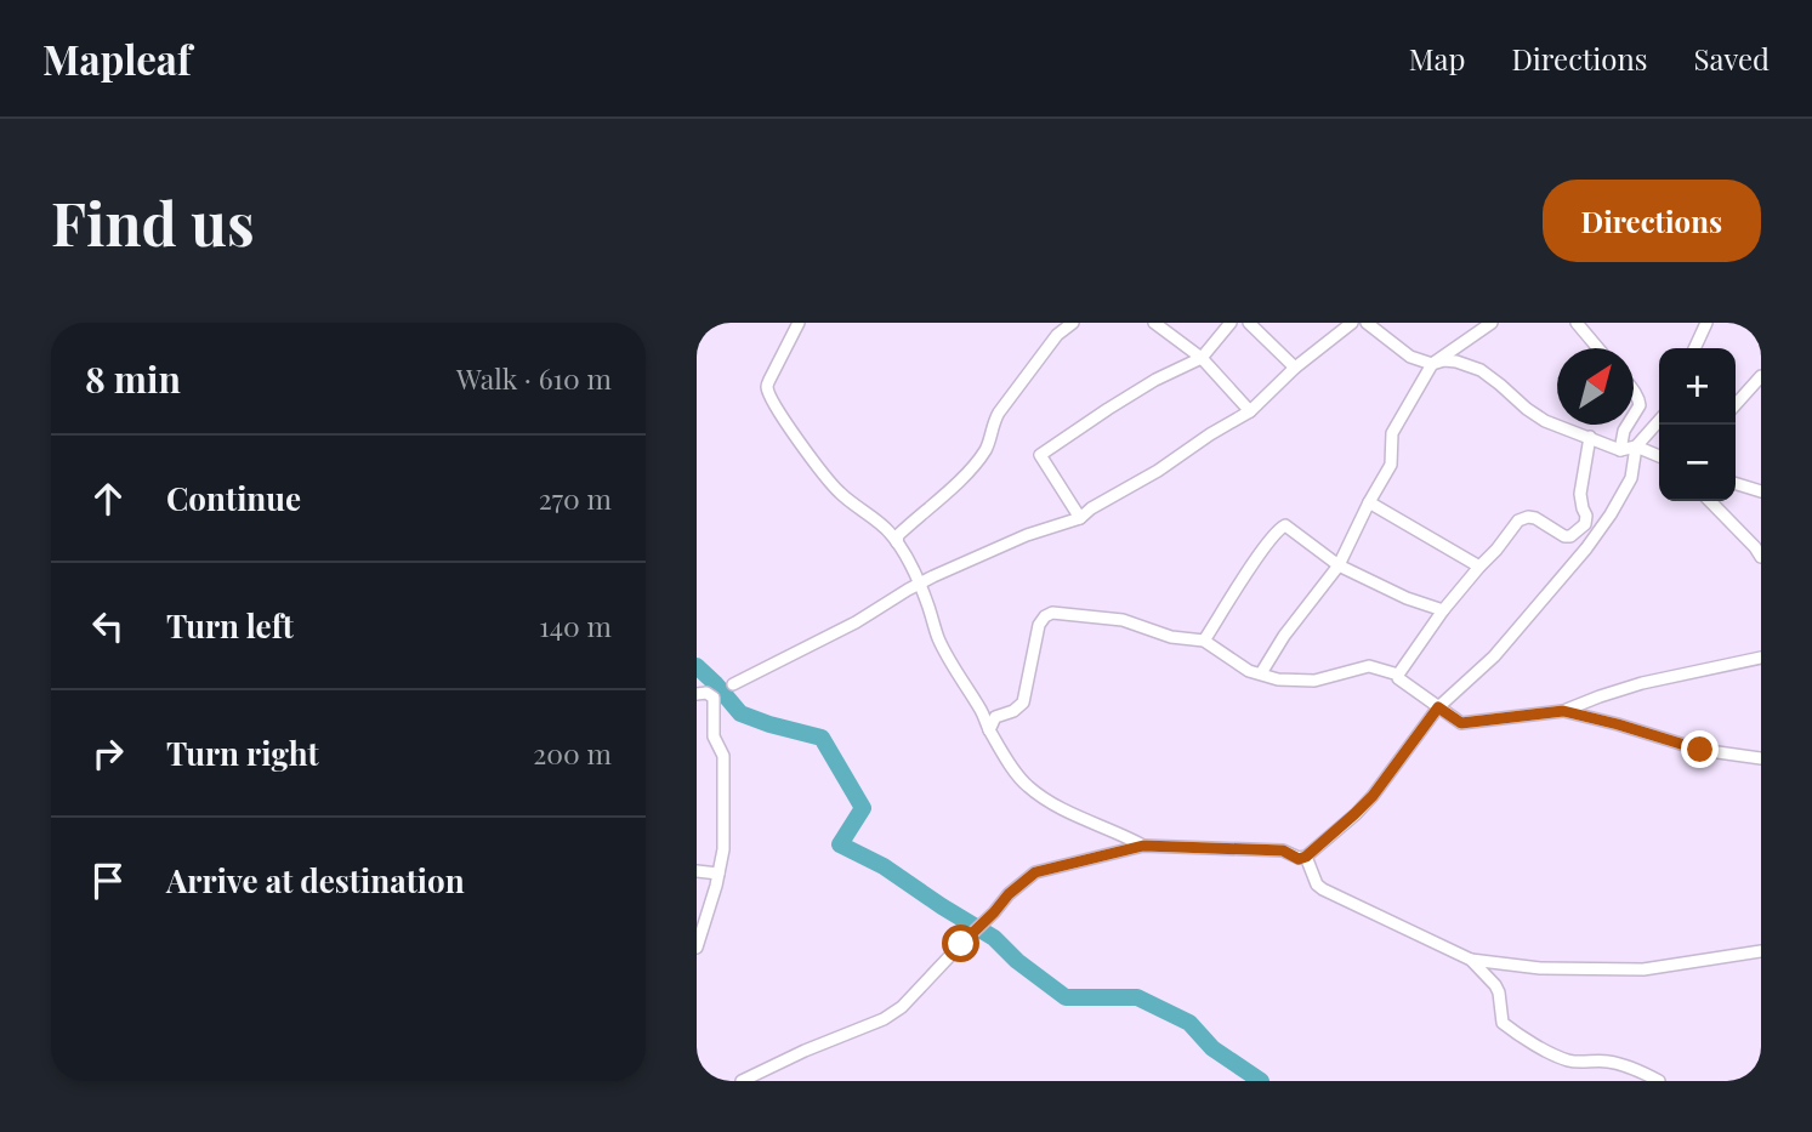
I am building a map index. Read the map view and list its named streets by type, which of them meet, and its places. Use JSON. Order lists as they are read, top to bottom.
{
  "north": "top right",
  "page": {
    "header": "Mapleaf",
    "nav": ["Map", "Directions", "Saved"],
    "buttons": "Directions",
    "title": "Find us",
    "heading": ["8 min", "Walk · 610 m"],
    "map_buttons": ["+", "−"],
    "list": [
      ["Continue", "270 m"],
      ["Turn left", "140 m"],
      ["Turn right", "200 m"],
      "Arrive at destination"
    ]
  }
}
